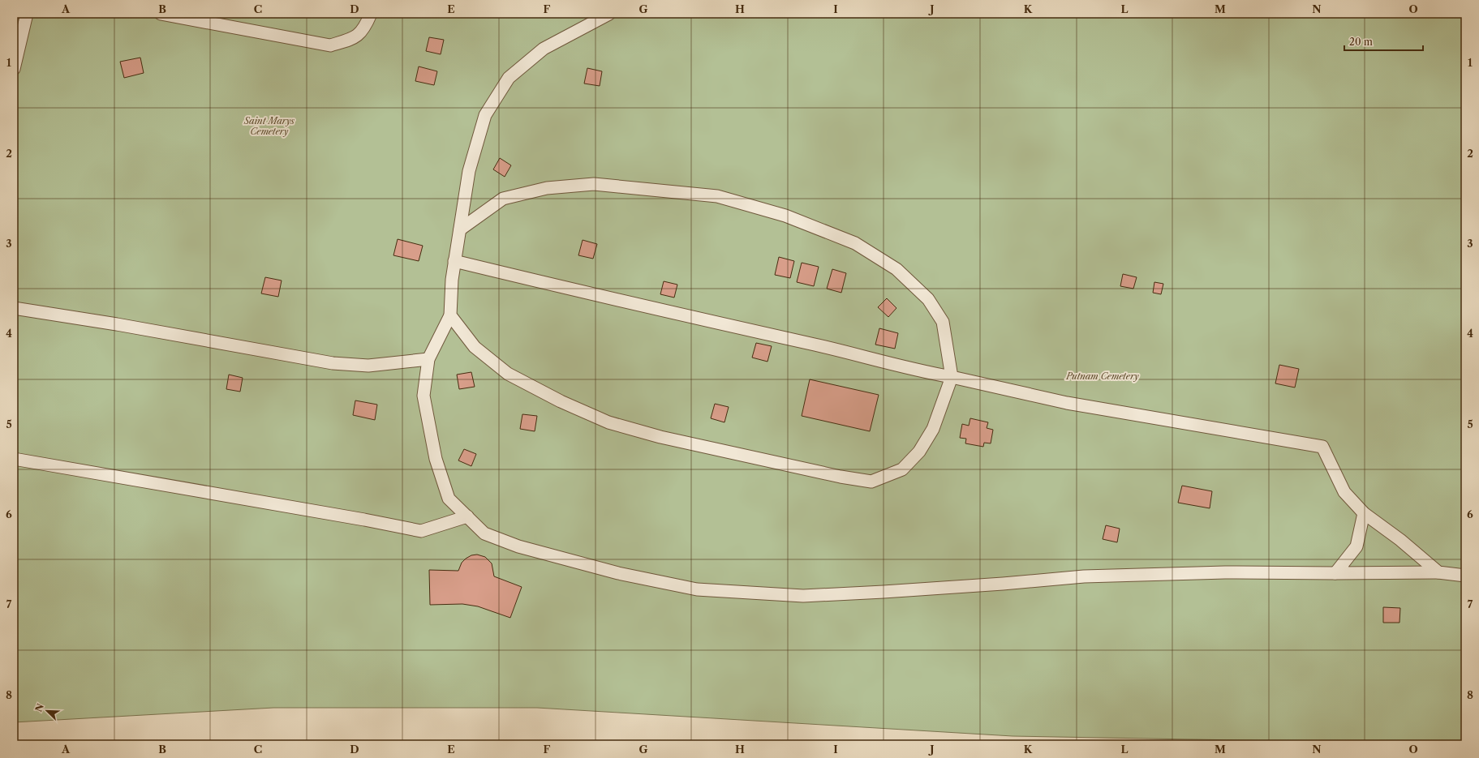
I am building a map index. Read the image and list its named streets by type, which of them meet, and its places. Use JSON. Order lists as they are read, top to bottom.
{
  "parks": ["Saint Marys Cemetery", "Putnam Cemetery"],
  "scale_bar": "20 m",
  "north": "top left",
  "grid": {
    "columns": [
      "A",
      "B",
      "C",
      "D",
      "E",
      "F",
      "G",
      "H",
      "I",
      "J",
      "K",
      "L",
      "M",
      "N",
      "O"
    ],
    "rows": [
      "1",
      "2",
      "3",
      "4",
      "5",
      "6",
      "7",
      "8"
    ]
  }
}
